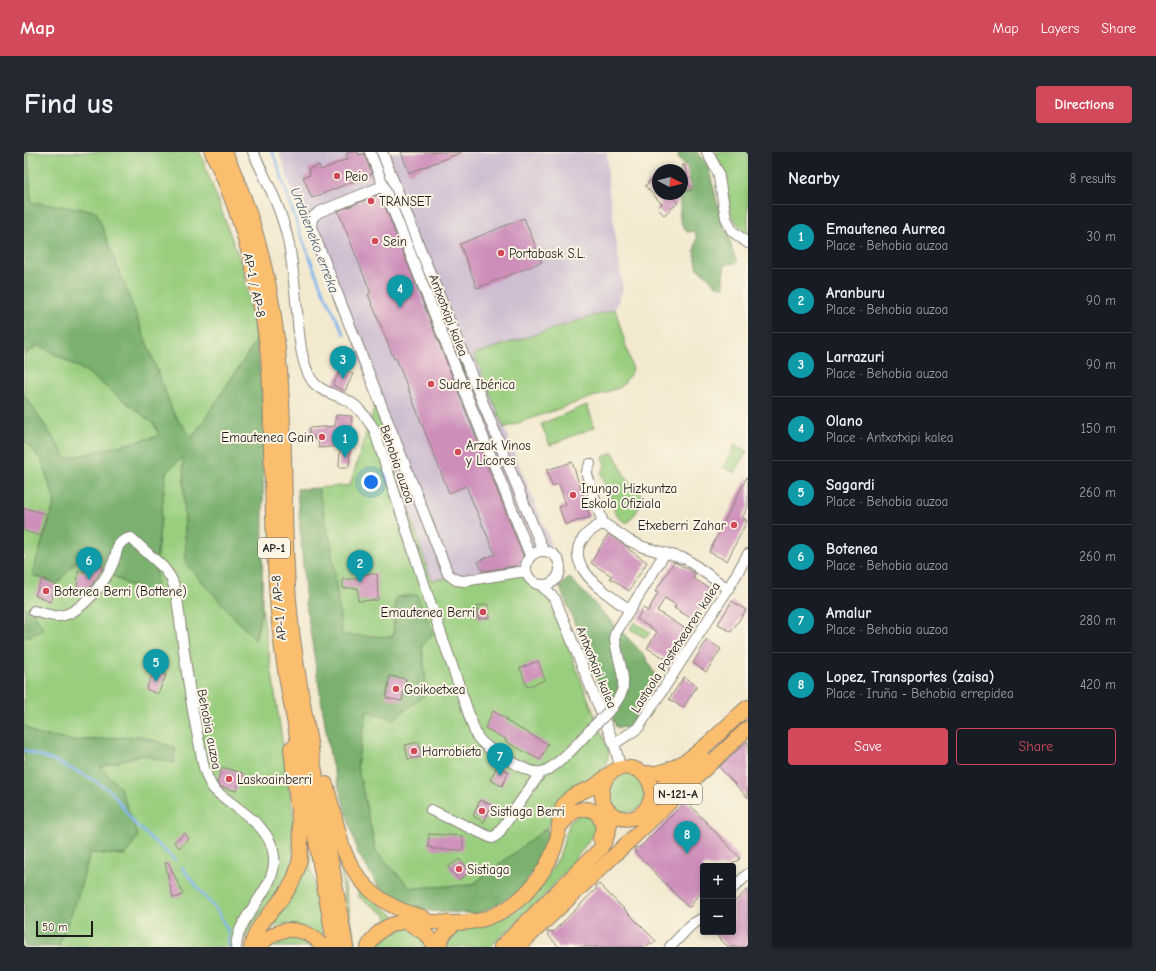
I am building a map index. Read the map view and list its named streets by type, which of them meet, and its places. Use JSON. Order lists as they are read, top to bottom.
{
  "streets": {
    "highway": ["AP-1 / AP-8", "AP-1", "N-121-A"],
    "street": ["Antxotxipi kalea", "Behobia auzoa", "Lastaola Postetxearen kalea"]
  },
  "crossings": [
    ["Antxotxipi kalea", "Lastaola Postetxearen kalea"],
    ["Antxotxipi kalea", "N-121-A"]
  ],
  "water": ["Urdaieneko erreka"],
  "places": [
    "Peio",
    "TRANSET",
    "Sein",
    "Portabask S.L.",
    "Sudre Ibérica",
    "Emautenea Gain",
    "Arzak Vinos y Licores",
    "Irungo Hizkuntza Eskola Ofiziala",
    "Etxeberri Zahar",
    "Botenea Berri (Bottene)",
    "Emautenea Berri",
    "Goikoetxea",
    "Harrobieta",
    "Laskoainberri",
    "Sistiaga Berri",
    "Sistiaga"
  ],
  "scale_bar": "50 m",
  "north": "right",
  "page": {
    "header": "Map",
    "nav": ["Map", "Layers", "Share"],
    "buttons": [
      "Directions",
      ["Save", "Share"]
    ],
    "title": "Find us",
    "heading": ["Nearby", "8 results"],
    "list": [
      {
        "mark": "1",
        "name": "Emautenea Aurrea",
        "note": "Place · Behobia auzoa",
        "value": "30 m"
      },
      {
        "mark": "2",
        "name": "Aranburu",
        "note": "Place · Behobia auzoa",
        "value": "90 m"
      },
      {
        "mark": "3",
        "name": "Larrazuri",
        "note": "Place · Behobia auzoa",
        "value": "90 m"
      },
      {
        "mark": "4",
        "name": "Olano",
        "note": "Place · Antxotxipi kalea",
        "value": "150 m"
      },
      {
        "mark": "5",
        "name": "Sagardi",
        "note": "Place · Behobia auzoa",
        "value": "260 m"
      },
      {
        "mark": "6",
        "name": "Botenea",
        "note": "Place · Behobia auzoa",
        "value": "260 m"
      },
      {
        "mark": "7",
        "name": "Amalur",
        "note": "Place · Behobia auzoa",
        "value": "280 m"
      },
      {
        "mark": "8",
        "name": "Lopez, Transportes (zaisa)",
        "note": "Place · Iruña - Behobia errepidea",
        "value": "420 m"
      }
    ],
    "pins": [
      "4",
      "3",
      "1",
      "6",
      "2",
      "5",
      "7",
      "8"
    ],
    "map_buttons": ["+", "−"],
    "scale": "50 m"
  }
}
